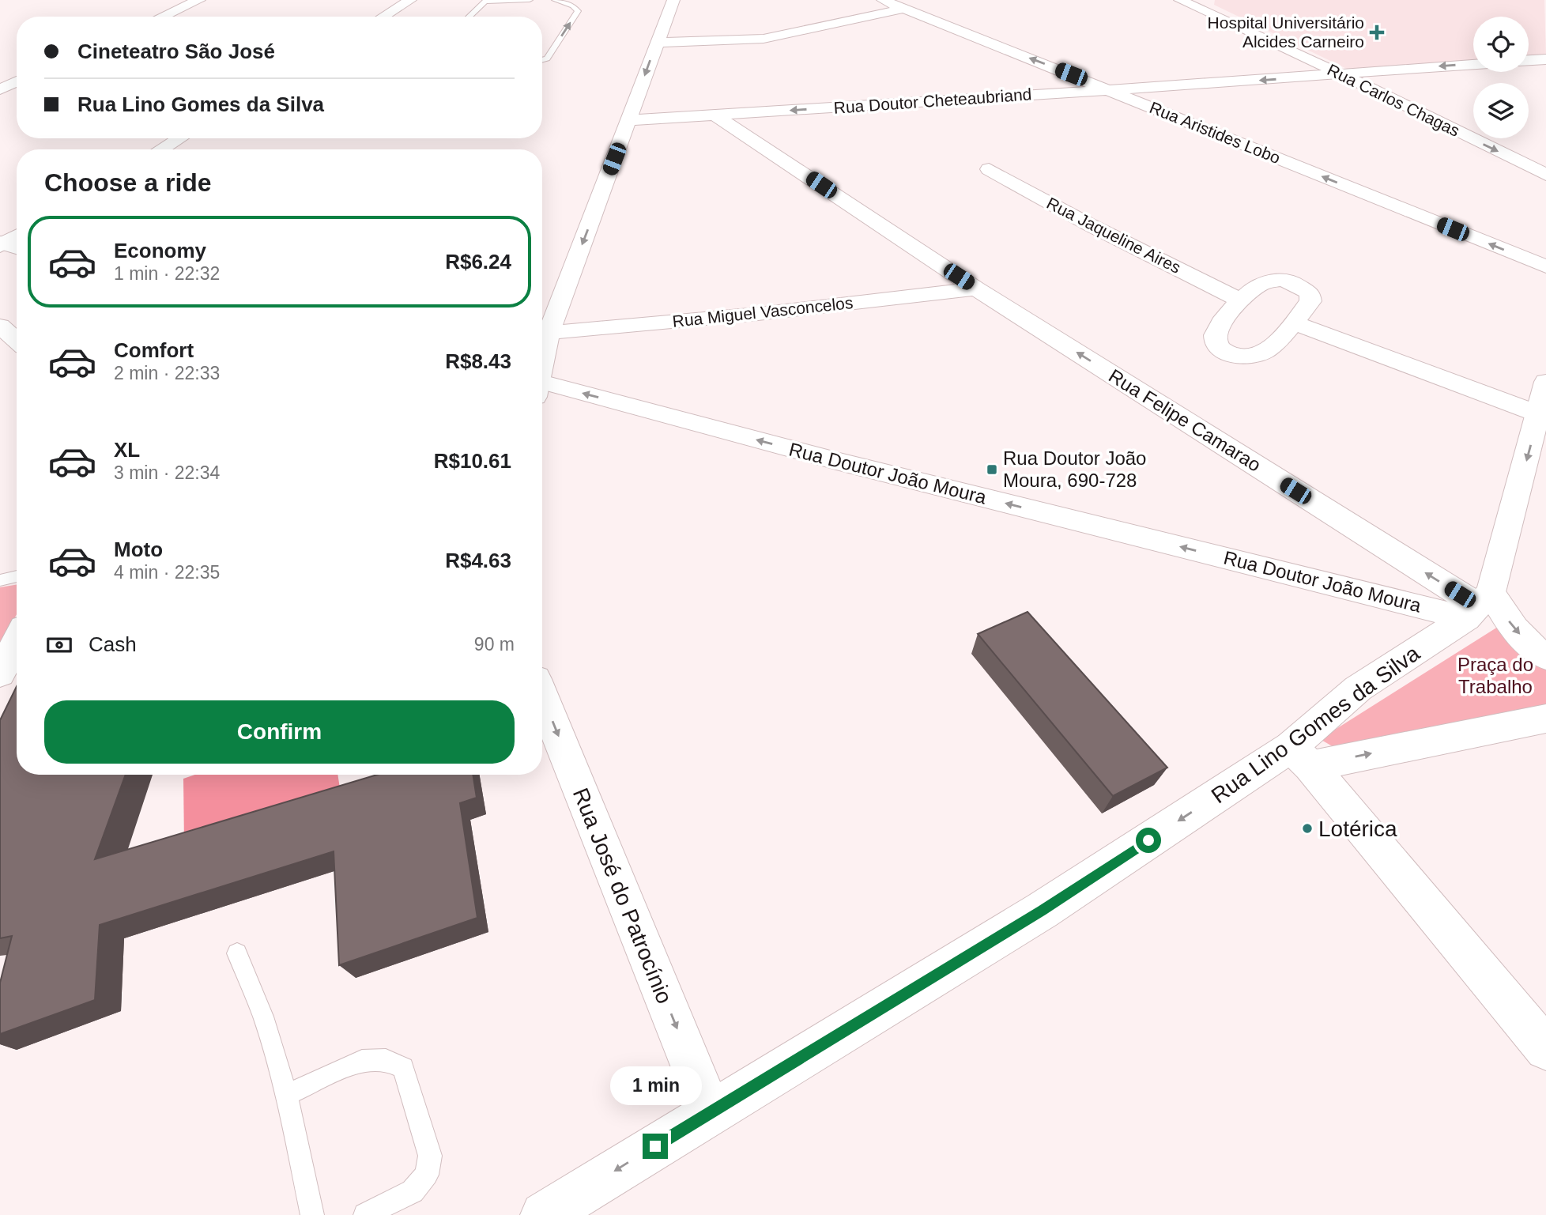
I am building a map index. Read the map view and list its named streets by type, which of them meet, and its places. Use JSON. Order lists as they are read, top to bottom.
{
  "streets": {
    "street": [
      "Rua Carlos Chagas",
      "Rua Doutor Cheteaubriand",
      "Rua Aristides Lobo",
      "Rua Jaqueline Aires",
      "Rua Miguel Vasconcelos",
      "Rua Felipe Camarao",
      "Rua Doutor João Moura",
      "Rua Lino Gomes da Silva",
      "Rua José do Patrocínio"
    ]
  },
  "crossings": [
    ["Rua Carlos Chagas", "Rua Doutor Cheteaubriand"],
    ["Rua Doutor Cheteaubriand", "Rua Aristides Lobo"],
    ["Rua Doutor Cheteaubriand", "Rua Felipe Camarao"],
    ["Rua Miguel Vasconcelos", "Rua Felipe Camarao"],
    ["Rua Felipe Camarao", "Rua Doutor João Moura"],
    ["Rua Felipe Camarao", "Rua Lino Gomes da Silva"],
    ["Rua Doutor João Moura", "Rua Lino Gomes da Silva"],
    ["Rua Lino Gomes da Silva", "Rua José do Patrocínio"]
  ],
  "one_way": ["Rua Lino Gomes da Silva", "Rua José do Patrocínio"],
  "parks": ["Praça do Trabalho"],
  "places": {
    "health": ["Hospital Universitário Alcides Carneiro"],
    "transit": ["Rua Doutor João Moura, 690-728"],
    "other": ["Lotérica"]
  },
  "page": {
    "banner": ["Cineteatro São José", "Rua Lino Gomes da Silva"],
    "heading": "Choose a ride",
    "list": [
      {
        "name": "Economy",
        "note": "1 min · 22:32",
        "value": "R$6.24"
      },
      {
        "name": "Comfort",
        "note": "2 min · 22:33",
        "value": "R$8.43"
      },
      {
        "name": "XL",
        "note": "3 min · 22:34",
        "value": "R$10.61"
      },
      {
        "name": "Moto",
        "note": "4 min · 22:35",
        "value": "R$4.63"
      }
    ],
    "pay": ["Cash", "90 m"],
    "buttons": "Confirm",
    "bubble": "1 min"
  }
}
